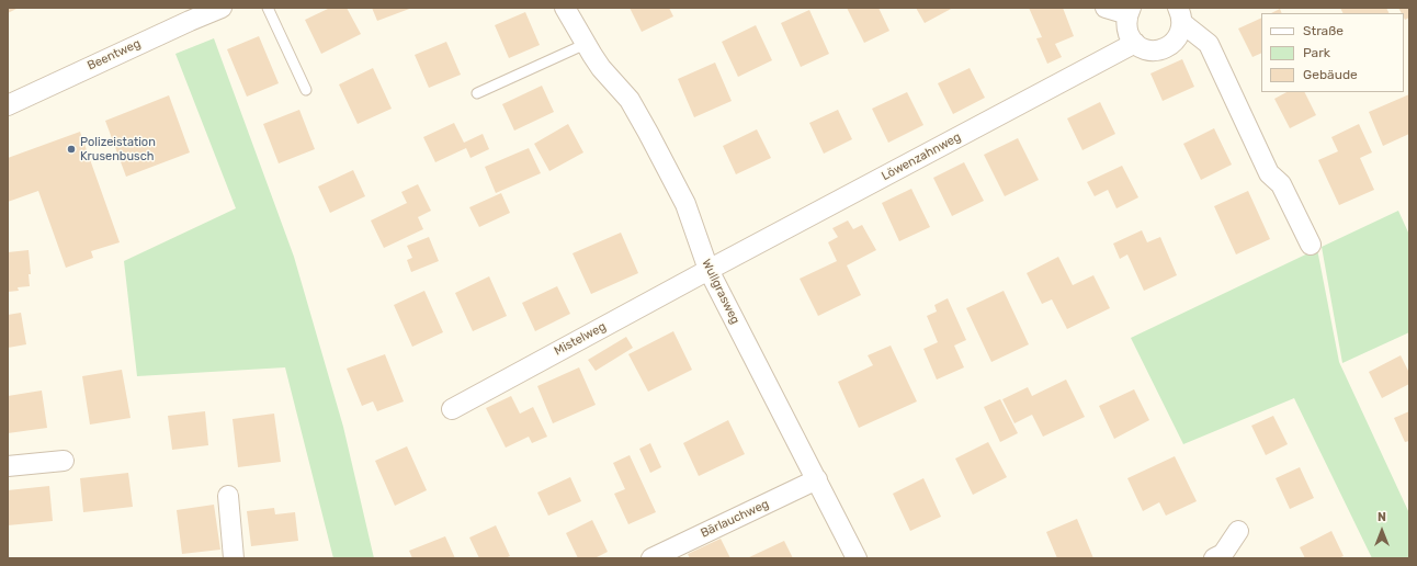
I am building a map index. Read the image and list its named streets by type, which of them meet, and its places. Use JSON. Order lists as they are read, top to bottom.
{
  "streets": {
    "street": [
      "Beentweg",
      "Löwenzahnweg",
      "Wullgrasweg",
      "Mistelweg",
      "Bärlauchweg"
    ]
  },
  "crossings": [
    ["Löwenzahnweg", "Wullgrasweg"],
    ["Löwenzahnweg", "Mistelweg"],
    ["Wullgrasweg", "Mistelweg"],
    ["Wullgrasweg", "Bärlauchweg"]
  ],
  "places": ["Polizeistation Krusenbusch"],
  "legend": ["Straße", "Park", "Gebäude"],
  "north": "top"
}
